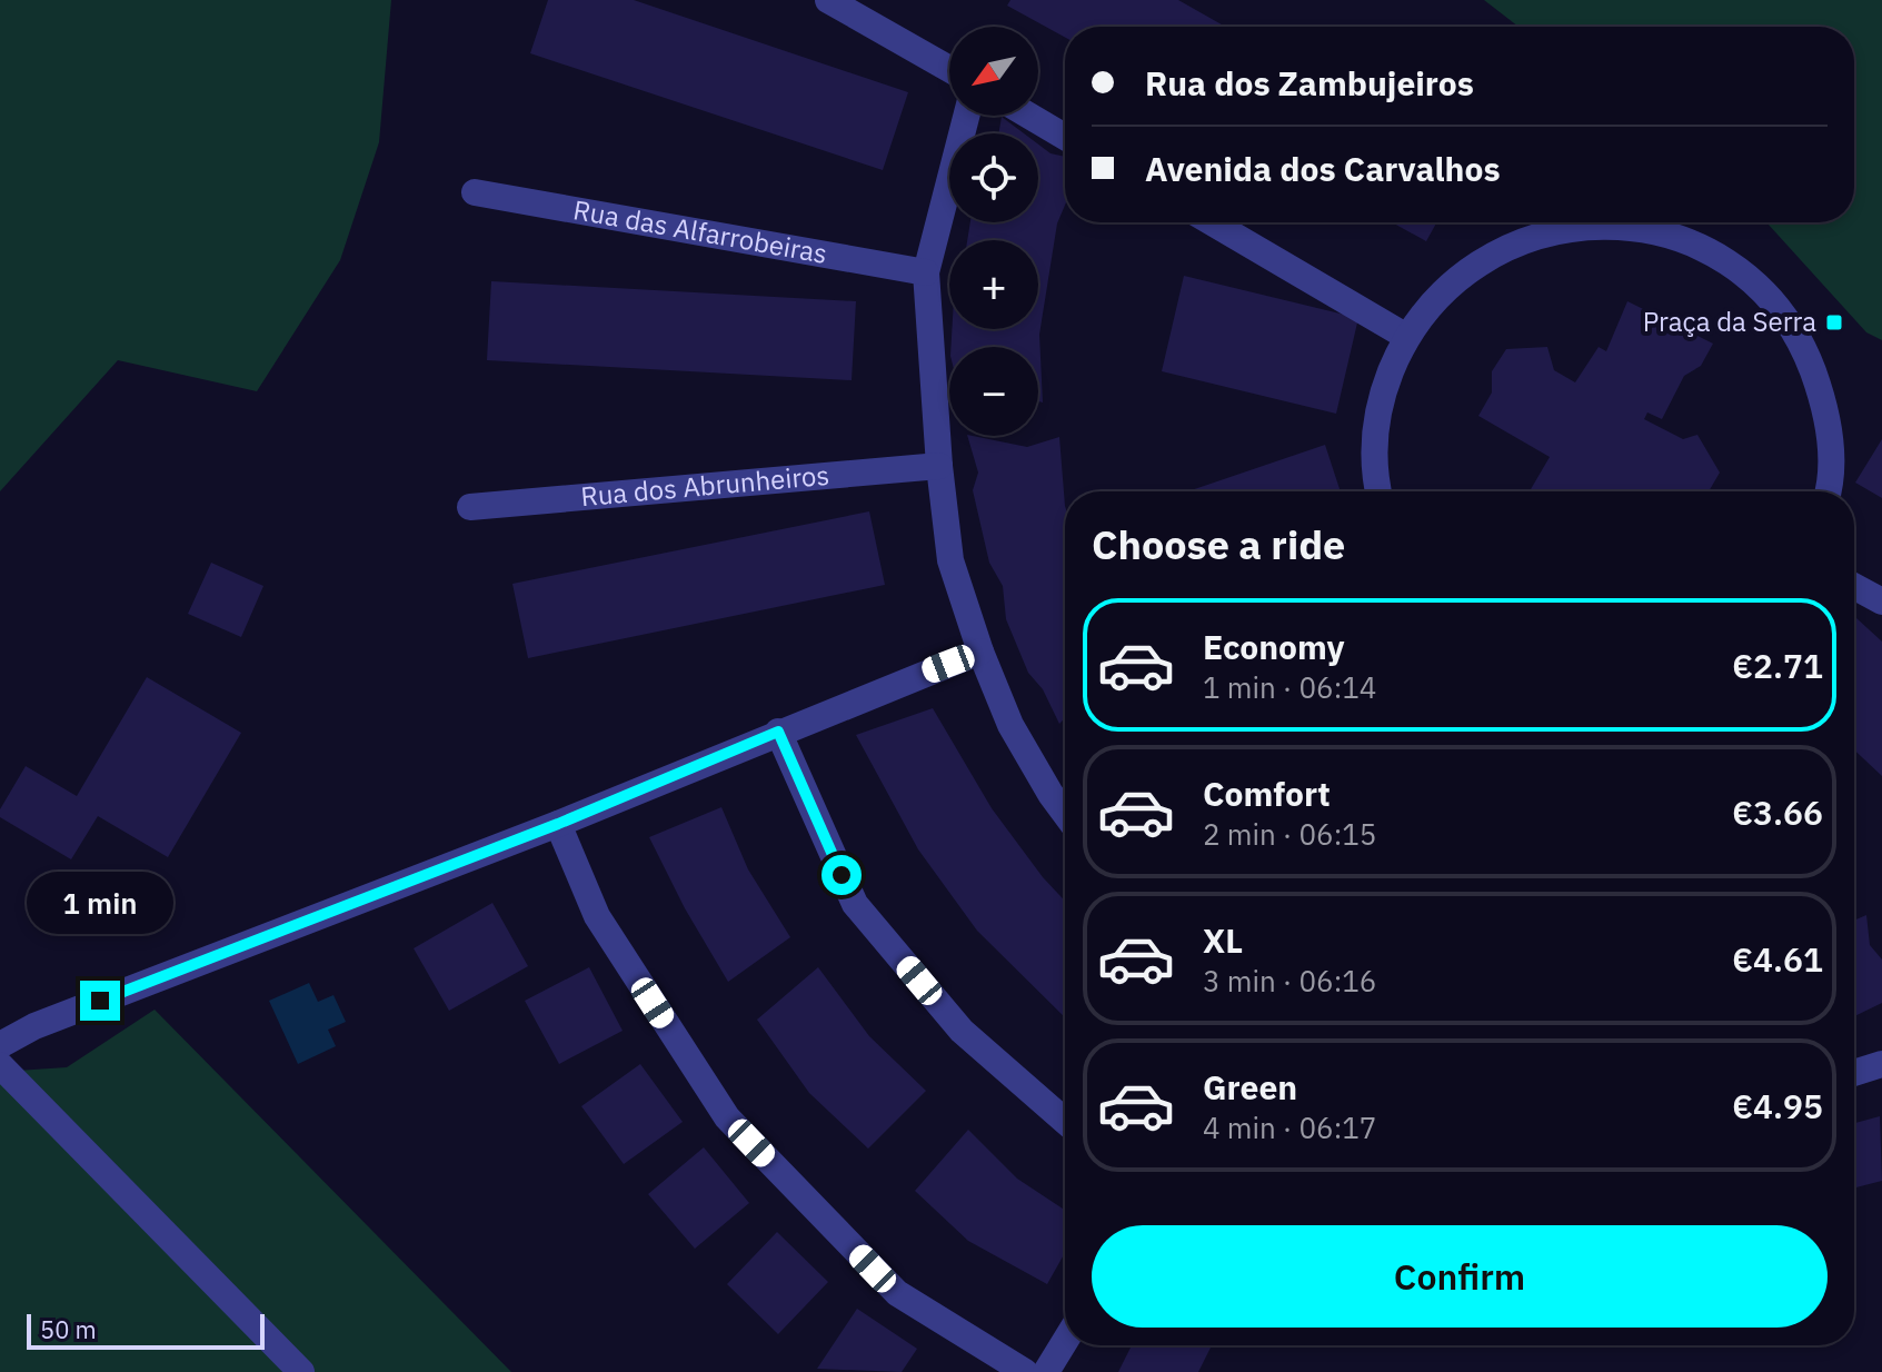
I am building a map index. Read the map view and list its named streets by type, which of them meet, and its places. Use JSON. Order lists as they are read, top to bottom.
{
  "streets": {
    "street": ["Rua das Alfarrobeiras", "Rua dos Abrunheiros"]
  },
  "places": {
    "transit": ["Praça da Serra"]
  },
  "scale_bar": "50 m",
  "north": "bottom left",
  "page": {
    "map_buttons": ["+", "−"],
    "banner": ["Rua dos Zambujeiros", "Avenida dos Carvalhos"],
    "heading": "Choose a ride",
    "list": [
      {
        "name": "Economy",
        "note": "1 min · 06:14",
        "value": "€2.71"
      },
      {
        "name": "Comfort",
        "note": "2 min · 06:15",
        "value": "€3.66"
      },
      {
        "name": "XL",
        "note": "3 min · 06:16",
        "value": "€4.61"
      },
      {
        "name": "Green",
        "note": "4 min · 06:17",
        "value": "€4.95"
      }
    ],
    "bubble": "1 min",
    "buttons": "Confirm",
    "scale": "50 m"
  }
}
